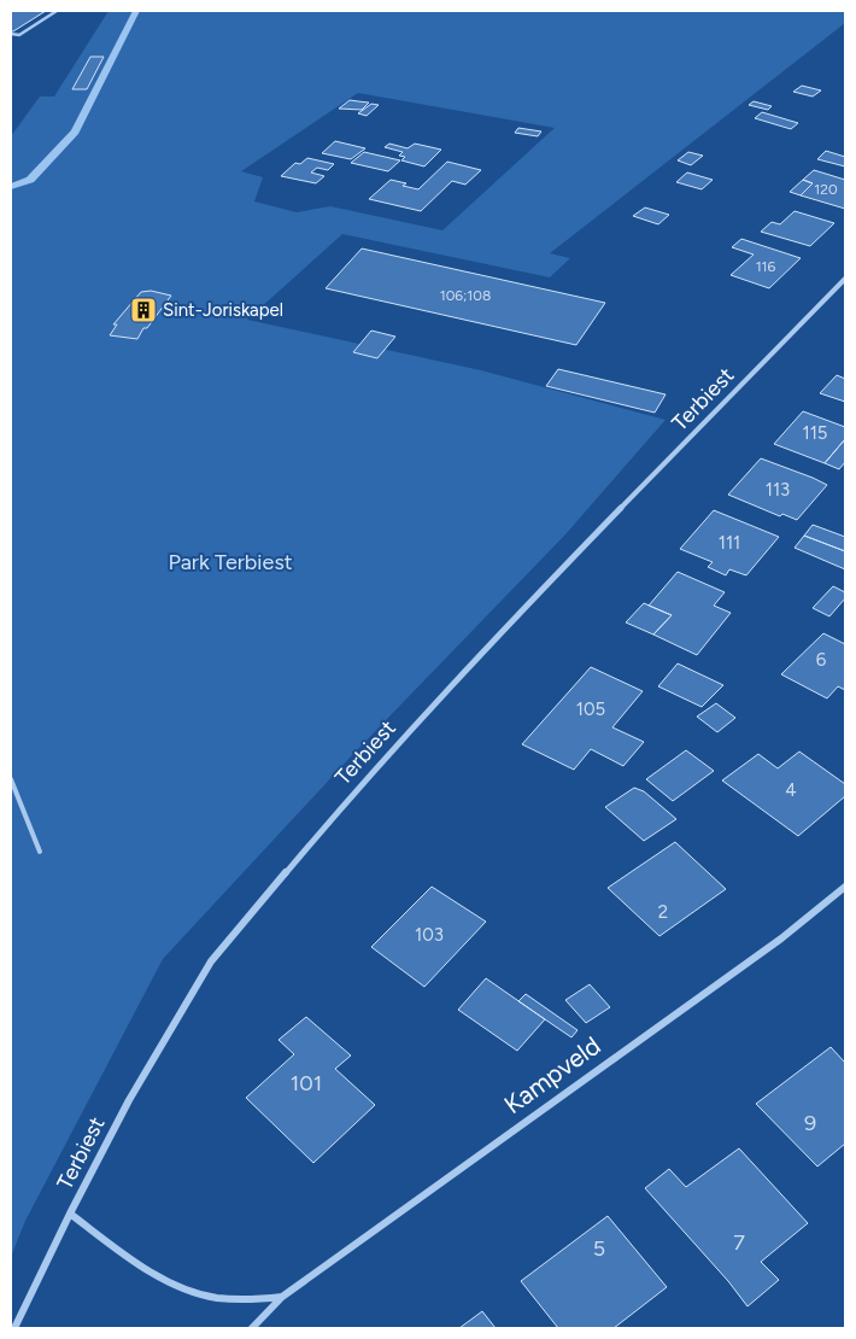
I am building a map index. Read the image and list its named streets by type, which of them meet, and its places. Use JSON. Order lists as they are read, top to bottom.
{
  "streets": {
    "street": ["Terbiest", "Kampveld"]
  },
  "parks": ["Park Terbiest"],
  "places": {
    "building": ["Sint-Joriskapel"]
  },
  "house_numbers": [
    "120",
    "116",
    "106;108",
    "115",
    "113",
    "111",
    "6",
    "105",
    "4",
    "2",
    "103",
    "101",
    "9",
    "7",
    "5"
  ]
}
